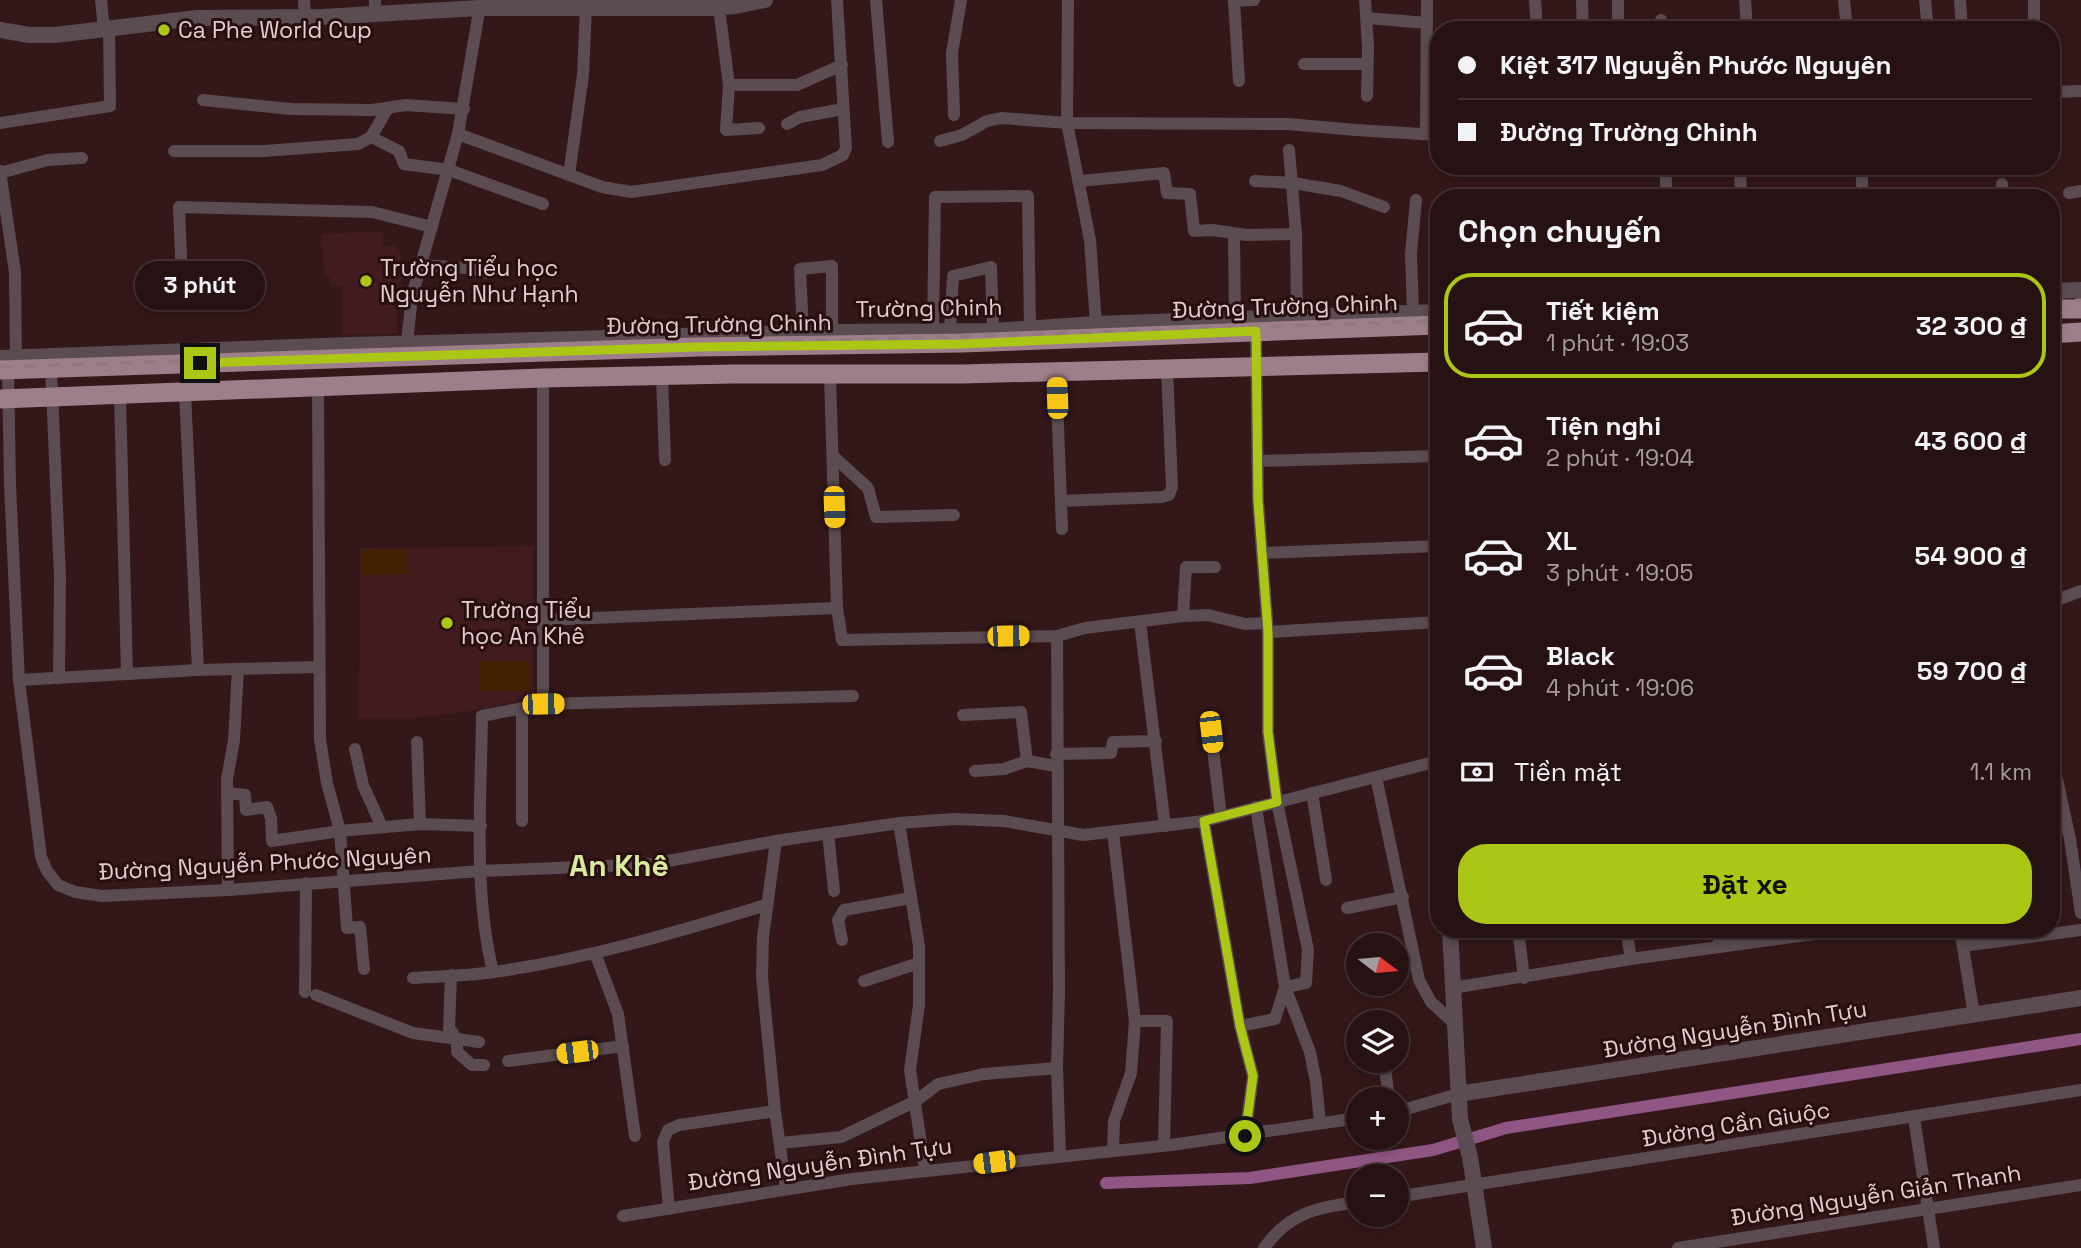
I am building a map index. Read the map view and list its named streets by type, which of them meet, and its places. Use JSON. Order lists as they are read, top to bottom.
{
  "streets": {
    "highway": ["Đường Trường Chinh"],
    "street": [
      "Trường Chinh",
      "Đường Nguyễn Phước Nguyên",
      "Đường Nguyễn Đình Tựu",
      "Đường Cần Giuộc",
      "Đường Nguyễn Giản Thanh"
    ]
  },
  "crossings": [
    ["Đường Trường Chinh", "Trường Chinh"],
    ["Đường Trường Chinh", "Đường Nguyễn Phước Nguyên"],
    ["Trường Chinh", "Đường Nguyễn Phước Nguyên"]
  ],
  "districts": ["An Khê"],
  "places": ["Ca Phe World Cup", "Trường Tiểu học Nguyễn Như Hạnh", "Trường Tiểu học An Khê"],
  "north": "right",
  "page": {
    "banner": ["Kiệt 317 Nguyễn Phước Nguyên", "Đường Trường Chinh"],
    "heading": "Chọn chuyến",
    "bubble": "3 phút",
    "list": [
      {
        "name": "Tiết kiệm",
        "note": "1 phút · 19:03",
        "value": "32 300 ₫"
      },
      {
        "name": "Tiện nghi",
        "note": "2 phút · 19:04",
        "value": "43 600 ₫"
      },
      {
        "name": "XL",
        "note": "3 phút · 19:05",
        "value": "54 900 ₫"
      },
      {
        "name": "Black",
        "note": "4 phút · 19:06",
        "value": "59 700 ₫"
      }
    ],
    "pay": ["Tiền mặt", "1.1 km"],
    "buttons": "Đặt xe",
    "map_buttons": ["+", "−"]
  }
}
